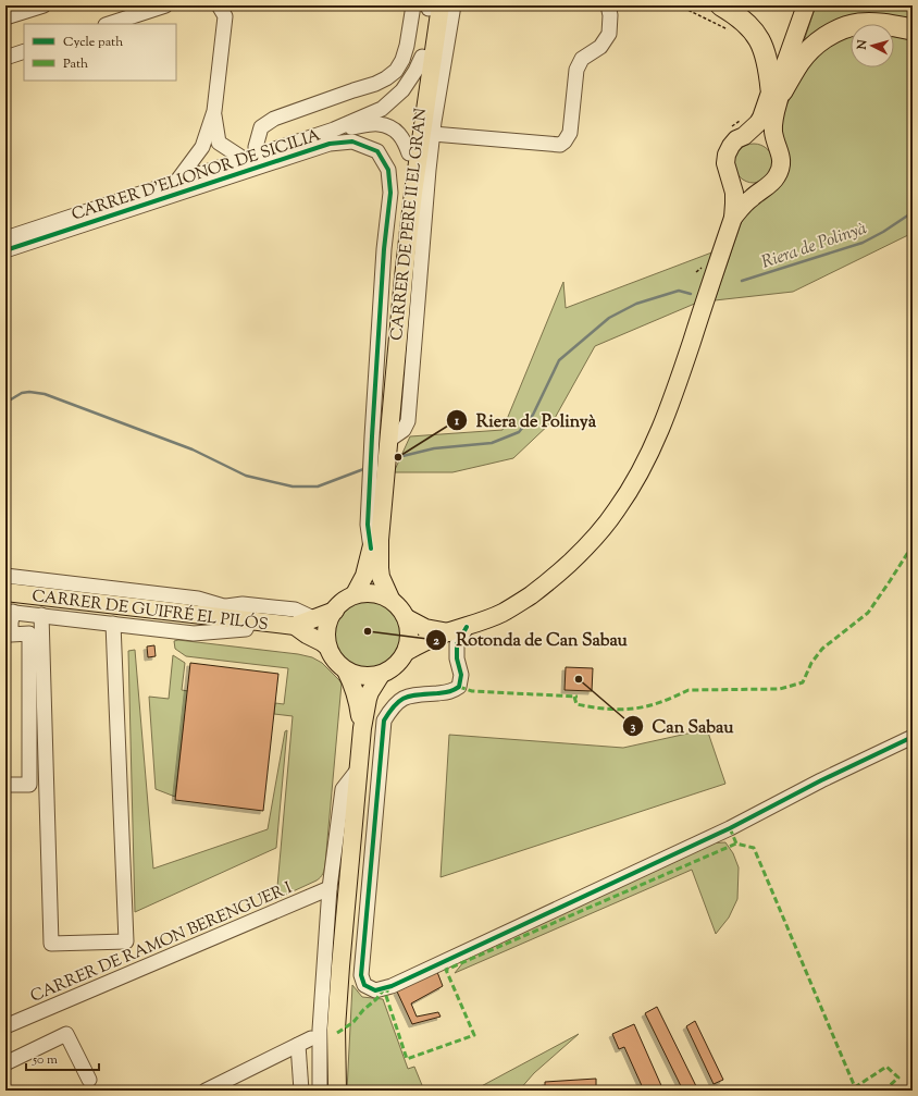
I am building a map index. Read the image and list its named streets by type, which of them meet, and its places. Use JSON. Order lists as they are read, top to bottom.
{
  "streets": {
    "main road": ["CARRER DE GUIFRÉ EL PILÓS"],
    "street": ["CARRER D'ELIONOR DE SICILIA", "CARRER DE PERE II EL GRAN", "CARRER DE RAMON BERENGUER I"]
  },
  "water": ["Riera de Polinyà"],
  "places": ["Riera de Polinyà", "Rotonda de Can Sabau", "Can Sabau"],
  "legend": ["Cycle path", "Path"],
  "scale_bar": "50 m",
  "north": "left"
}
